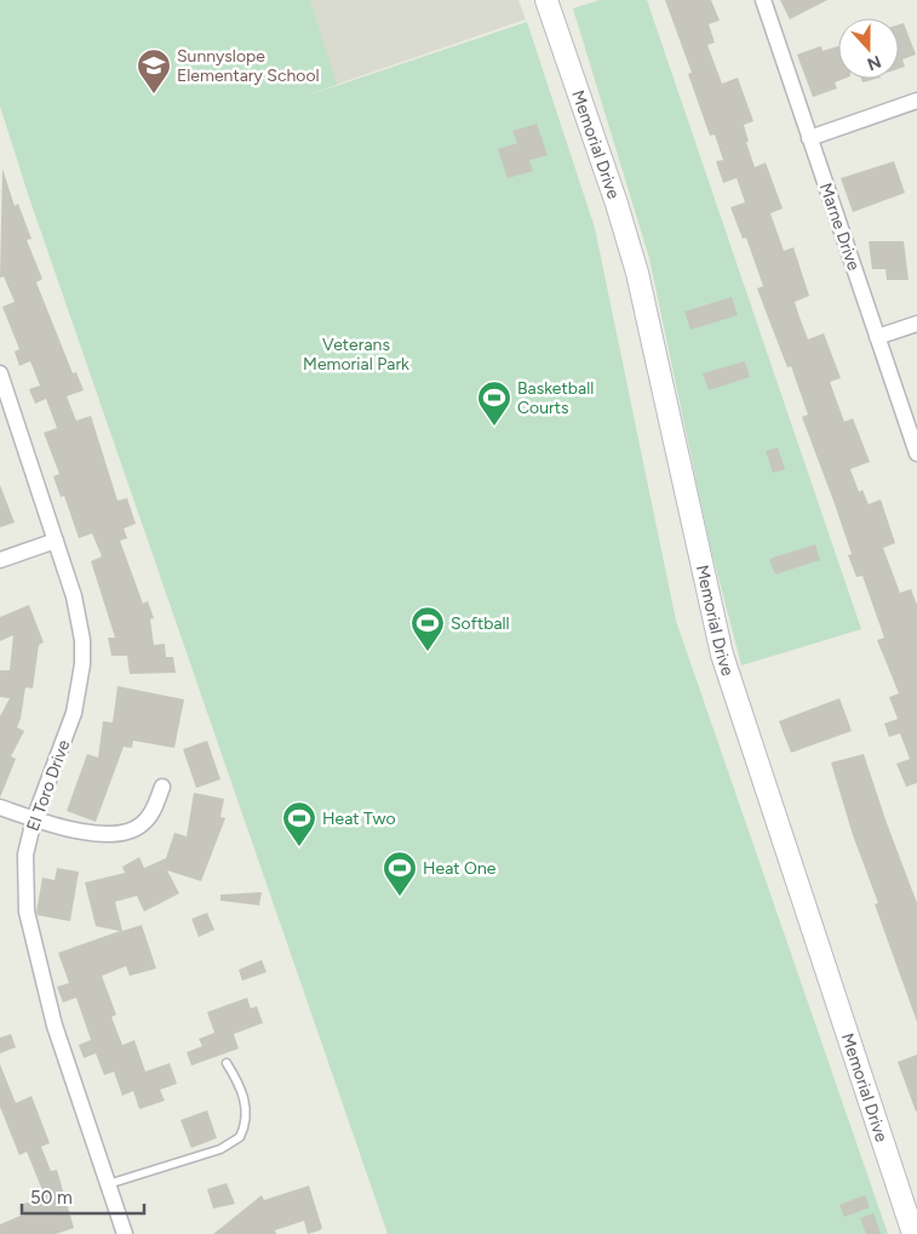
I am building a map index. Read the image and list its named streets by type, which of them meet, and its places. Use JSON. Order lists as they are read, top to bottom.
{
  "streets": {
    "street": ["Memorial Drive", "Marne Drive", "El Toro Drive"]
  },
  "parks": ["Veterans Memorial Park"],
  "places": {
    "school or university": ["Sunnyslope Elementary School"],
    "sports": [
      "Basketball Courts",
      "Softball",
      "Heat Two",
      "Heat One"
    ]
  },
  "scale_bar": "50 m",
  "north": "bottom"
}
